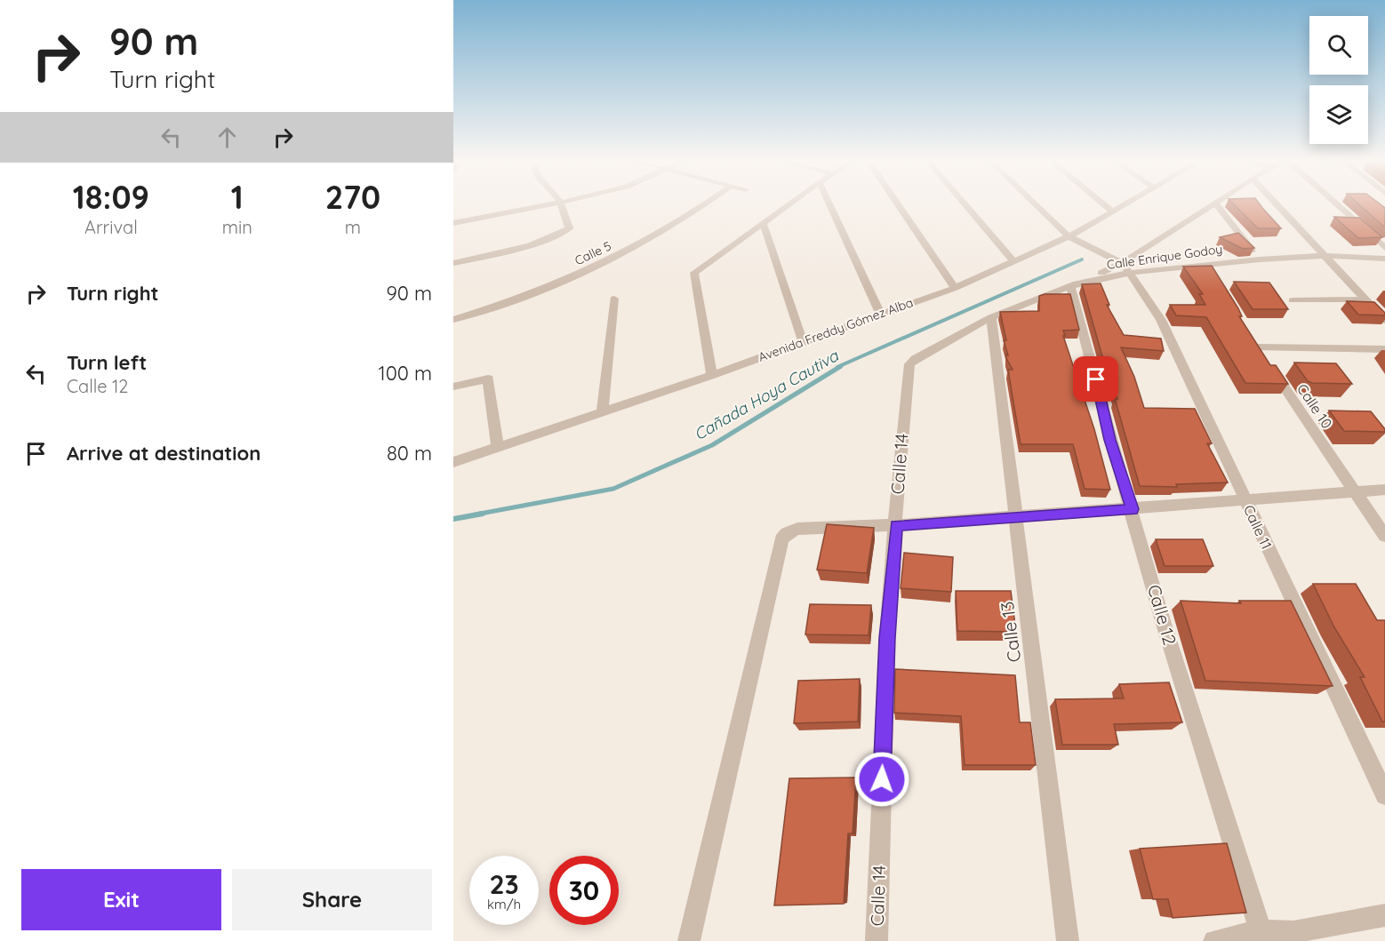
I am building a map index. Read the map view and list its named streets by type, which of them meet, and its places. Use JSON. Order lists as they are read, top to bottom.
{
  "streets": {
    "street": [
      "Calle 5",
      "Calle Enrique Godoy",
      "Avenida Freddy Gómez Alba",
      "Calle 10",
      "Calle 14",
      "Calle 11",
      "Calle 12",
      "Calle 13"
    ]
  },
  "crossings": [
    ["Calle Enrique Godoy", "Calle 14"],
    ["Calle Enrique Godoy", "Calle 11"],
    ["Calle Enrique Godoy", "Calle 12"],
    ["Calle Enrique Godoy", "Calle 13"]
  ],
  "water": ["Cañada Hoya Cautiva"],
  "page": {
    "turn": ["90 m", "Turn right"],
    "eta": [
      "18:09",
      "Arrival",
      "1",
      "min",
      "270",
      "m"
    ],
    "list": [
      {
        "name": "Turn right",
        "value": "90 m"
      },
      {
        "name": "Turn left",
        "note": "Calle 12",
        "value": "100 m"
      },
      {
        "name": "Arrive at destination",
        "value": "80 m"
      }
    ],
    "speed": "23 km/h",
    "limit": "30",
    "buttons": ["Exit", "Share"]
  }
}
